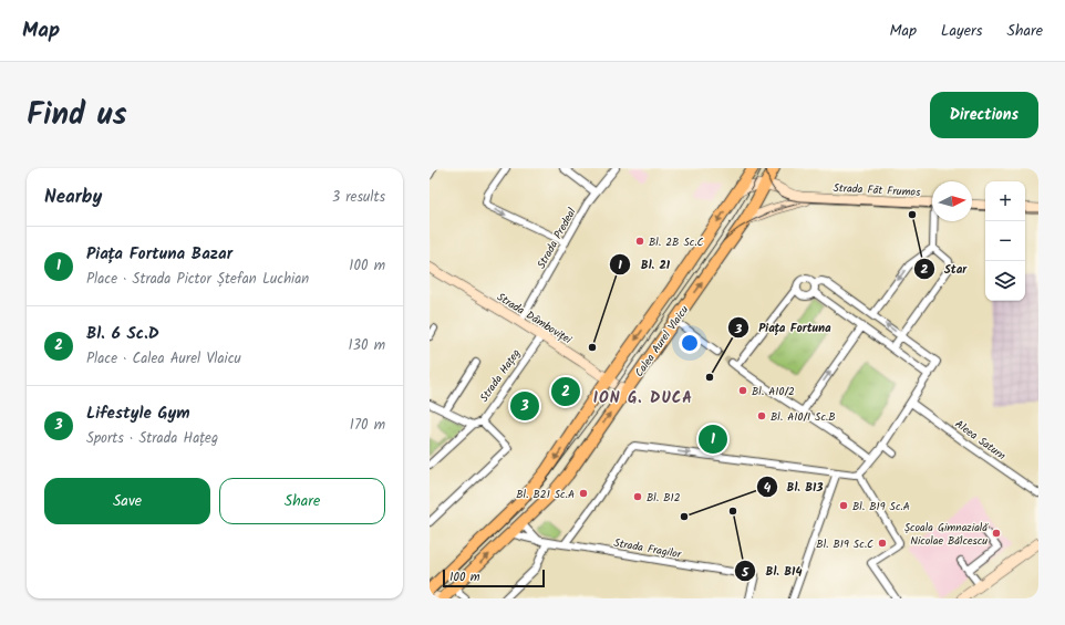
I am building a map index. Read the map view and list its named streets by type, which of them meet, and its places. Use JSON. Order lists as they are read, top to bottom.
{
  "streets": {
    "main road": ["Calea Aurel Vlaicu"],
    "street": [
      "Strada Făt Frumos",
      "Strada Predeal",
      "Strada Dâmboviței",
      "Strada Hațeg",
      "Aleea Saturn",
      "Strada Fragilor"
    ]
  },
  "crossings": [
    ["Strada Făt Frumos", "Calea Aurel Vlaicu"],
    ["Strada Predeal", "Strada Dâmboviței"],
    ["Strada Dâmboviței", "Calea Aurel Vlaicu"],
    ["Strada Dâmboviței", "Strada Hațeg"],
    ["Calea Aurel Vlaicu", "Strada Fragilor"]
  ],
  "districts": ["ION G. DUCA"],
  "places": [
    "Star",
    "Bl. 2B Sc.C",
    "Bl. 21",
    "Piața Fortuna",
    "Bl. A10/2",
    "Bl. A10/1 Sc.B",
    "Bl. B21 Sc.A",
    "Bl. B12",
    "Bl. B19 Sc.A",
    "Bl. B14",
    "Bl. B13",
    "Școala Gimnazială Nicolae Bălcescu",
    "Bl. B19 Sc.C"
  ],
  "scale_bar": "100 m",
  "north": "right",
  "page": {
    "header": "Map",
    "nav": ["Map", "Layers", "Share"],
    "title": "Find us",
    "buttons": [
      "Directions",
      ["Save", "Share"]
    ],
    "heading": ["Nearby", "3 results"],
    "map_buttons": ["+", "−"],
    "list": [
      {
        "mark": "1",
        "name": "Piața Fortuna Bazar",
        "note": "Place · Strada Pictor Ștefan Luchian",
        "value": "100 m"
      },
      {
        "mark": "2",
        "name": "Bl. 6 Sc.D",
        "note": "Place · Calea Aurel Vlaicu",
        "value": "130 m"
      },
      {
        "mark": "3",
        "name": "Lifestyle Gym",
        "note": "Sports · Strada Hațeg",
        "value": "170 m"
      }
    ],
    "pins": ["2", "3", "1"],
    "scale": "100 m"
  }
}
